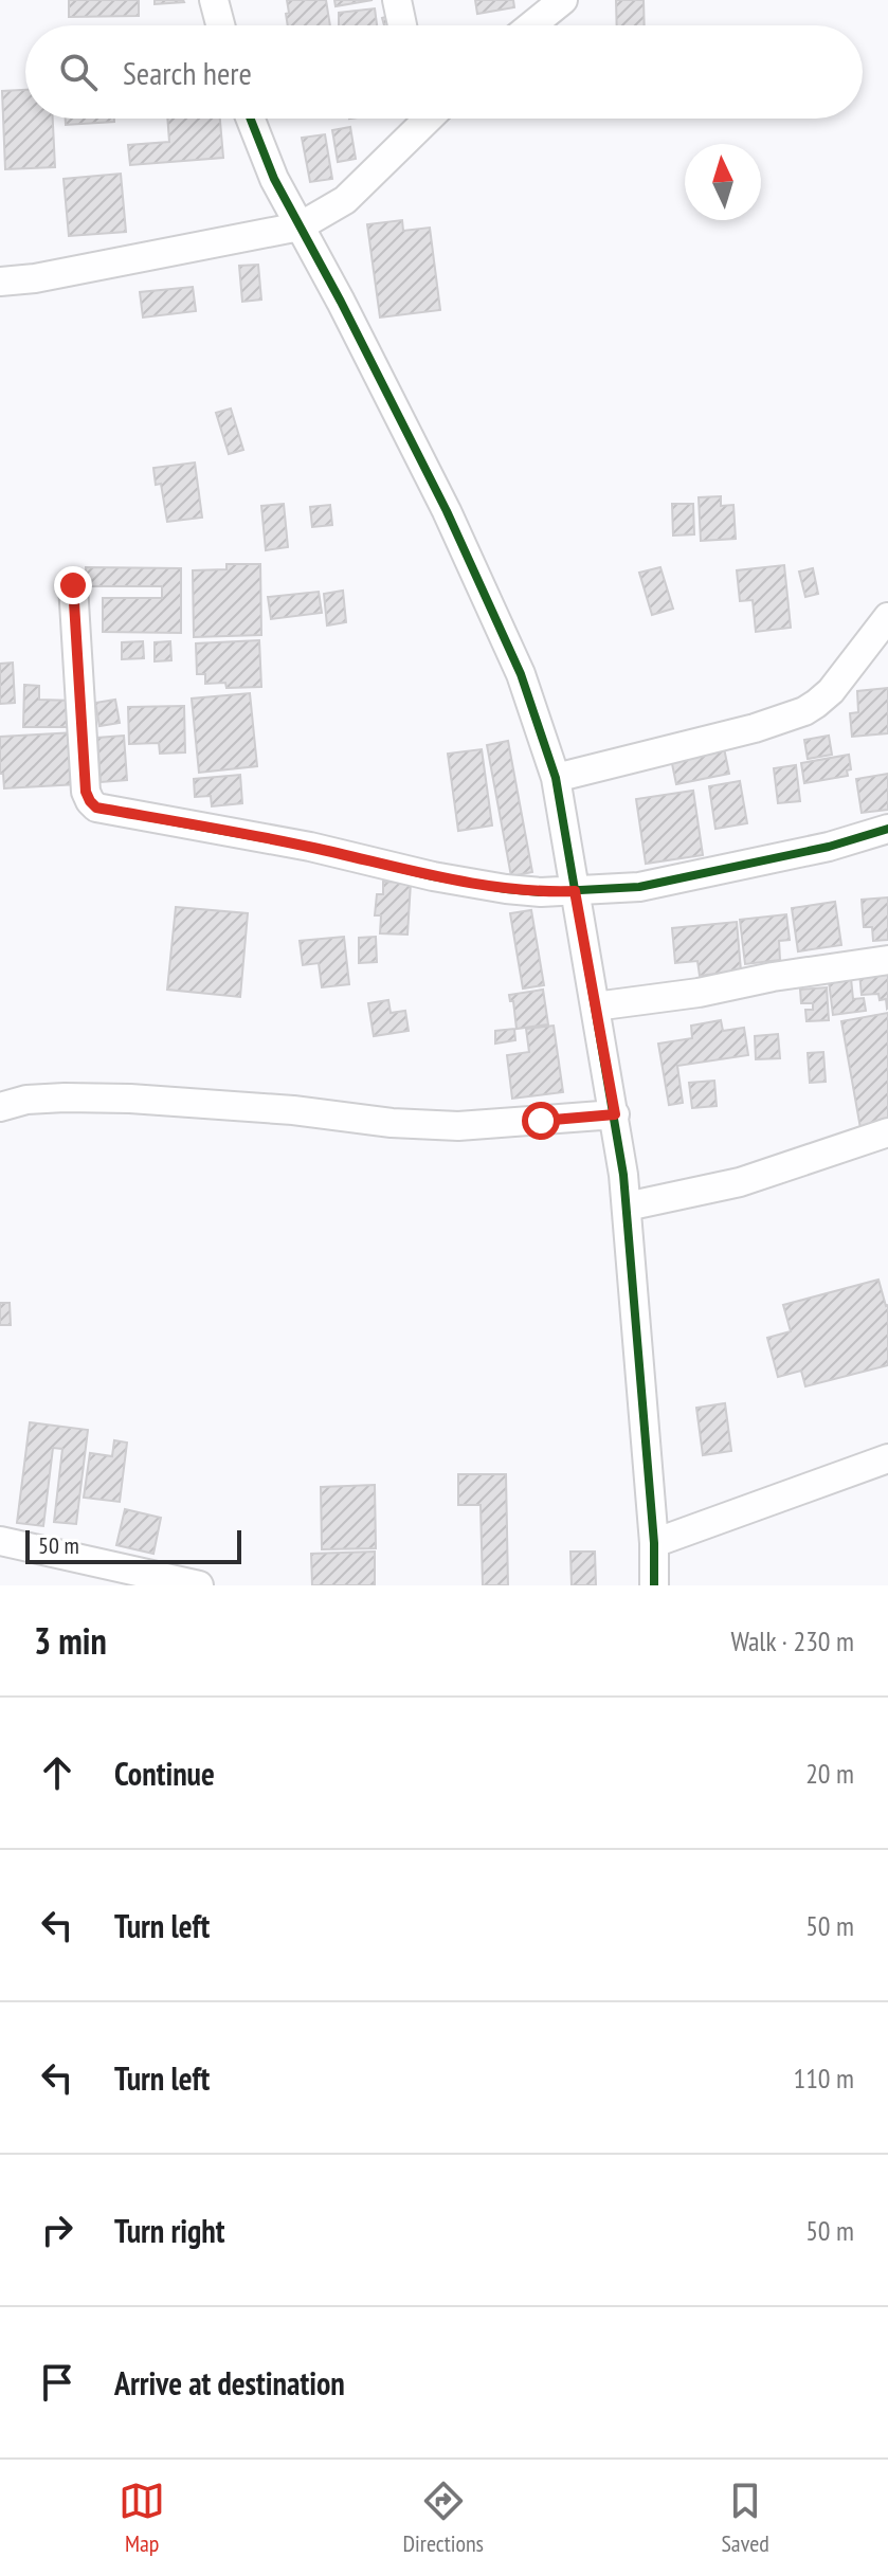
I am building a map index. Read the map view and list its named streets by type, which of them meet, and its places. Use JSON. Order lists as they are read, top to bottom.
{
  "scale_bar": "50 m",
  "north": "top",
  "page": {
    "search": "Search here",
    "scale": "50 m",
    "heading": ["3 min", "Walk · 230 m"],
    "list": [
      ["Continue", "20 m"],
      ["Turn left", "50 m"],
      ["Turn left", "110 m"],
      ["Turn right", "50 m"],
      "Arrive at destination"
    ],
    "nav": ["Map", "Directions", "Saved"]
  }
}
